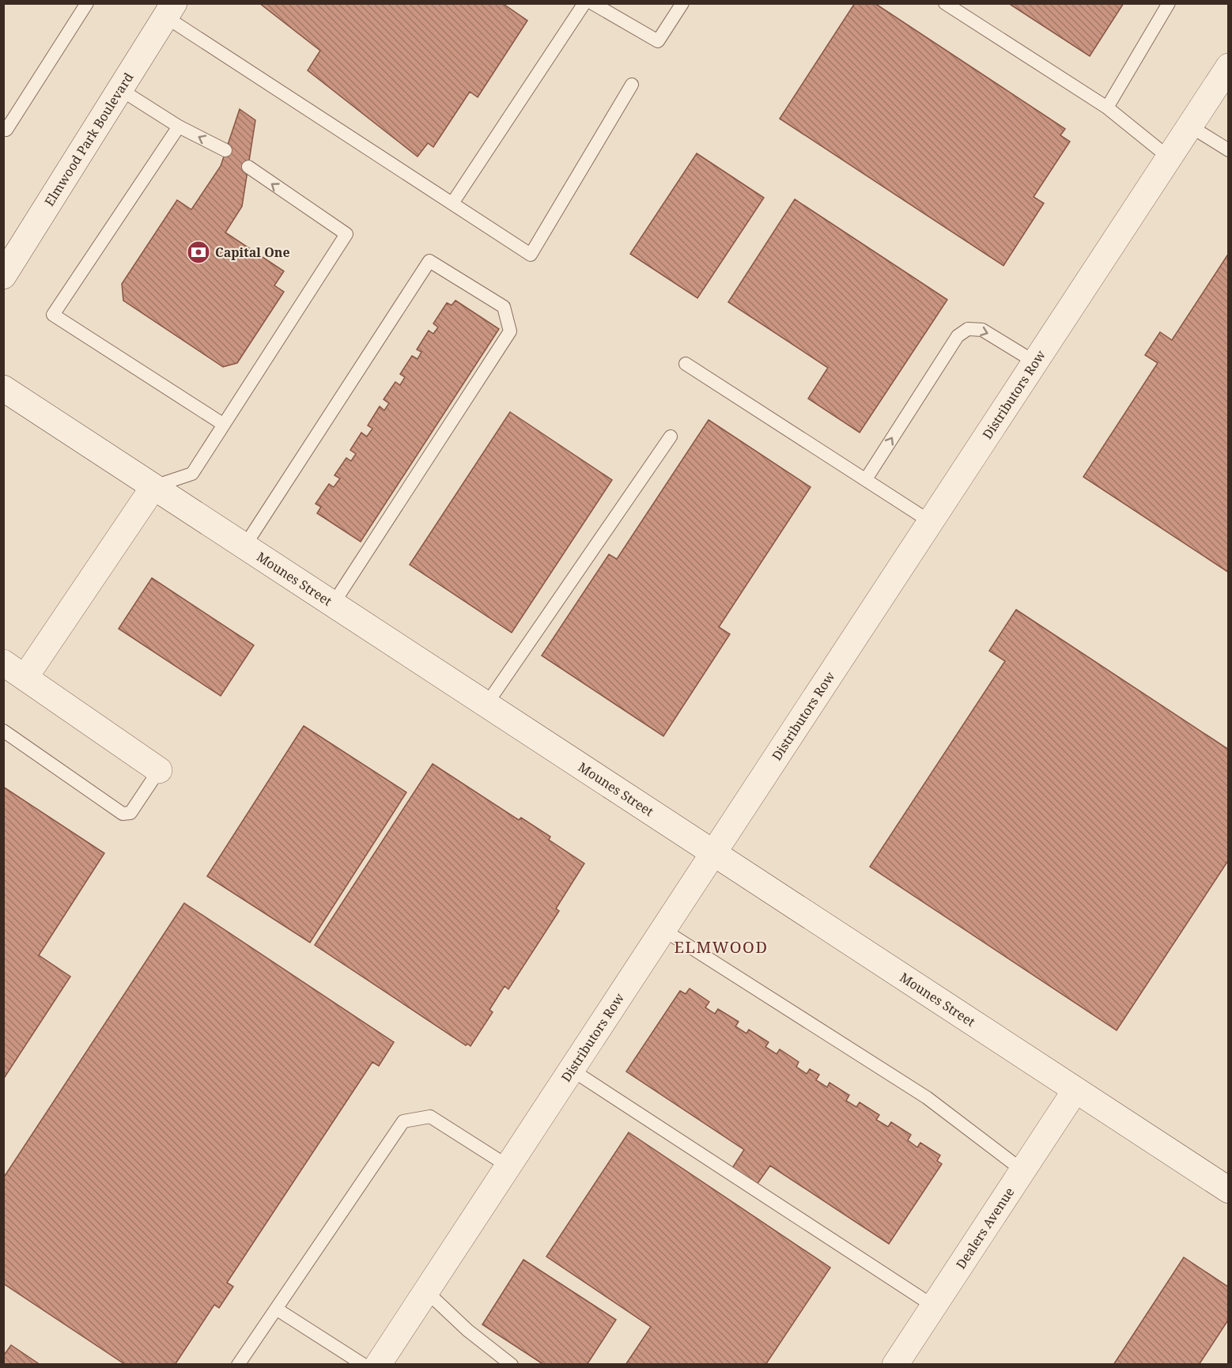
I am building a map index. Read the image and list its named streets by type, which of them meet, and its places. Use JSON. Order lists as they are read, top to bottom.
{
  "streets": {
    "street": [
      "Elmwood Park Boulevard",
      "Distributors Row",
      "Mounes Street",
      "Dealers Avenue"
    ]
  },
  "crossings": [
    ["Distributors Row", "Mounes Street"],
    ["Mounes Street", "Dealers Avenue"]
  ],
  "districts": ["ELMWOOD"],
  "places": {
    "bank": ["Capital One"]
  }
}
